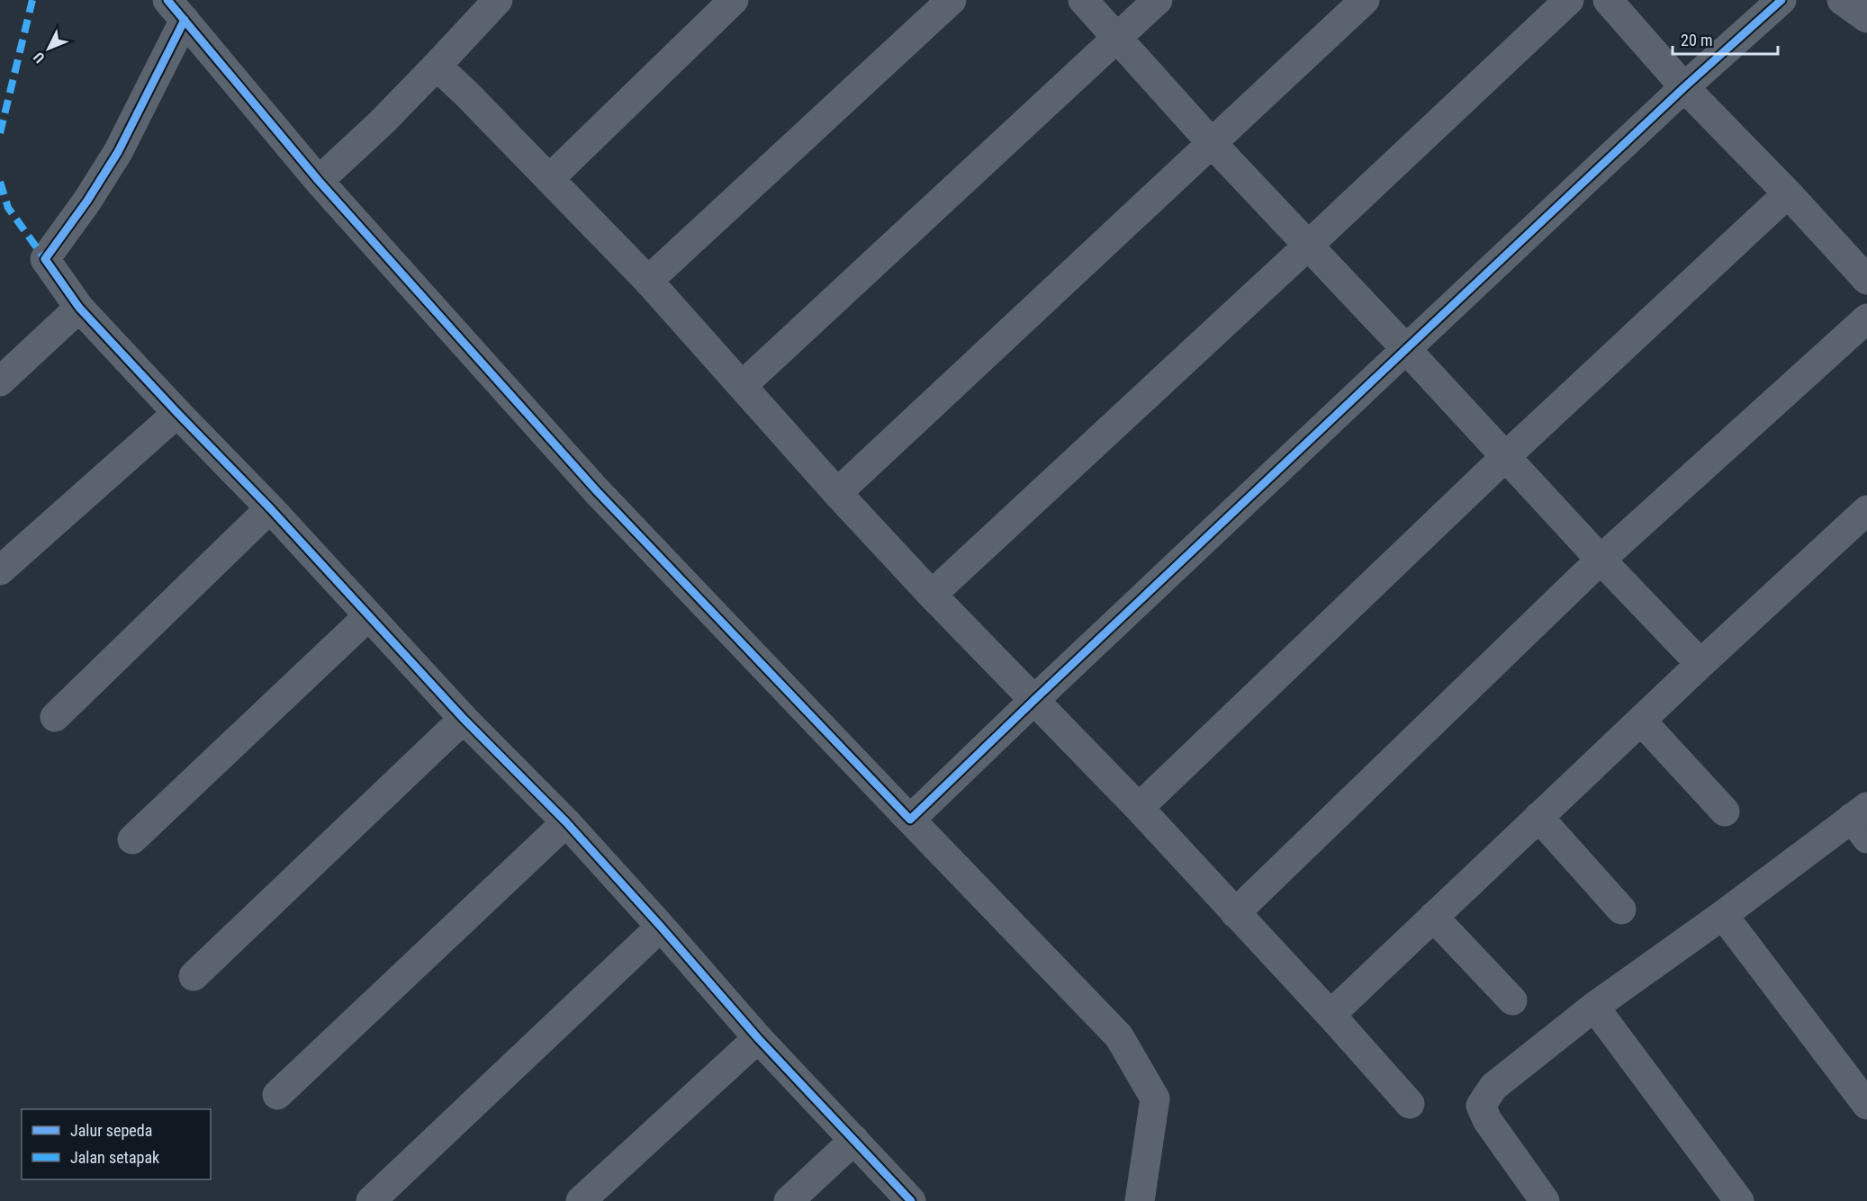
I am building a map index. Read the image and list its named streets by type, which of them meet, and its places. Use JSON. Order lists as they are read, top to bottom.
{
  "legend": ["Jalur sepeda", "Jalan setapak"],
  "scale_bar": "20 m",
  "north": "bottom left"
}
